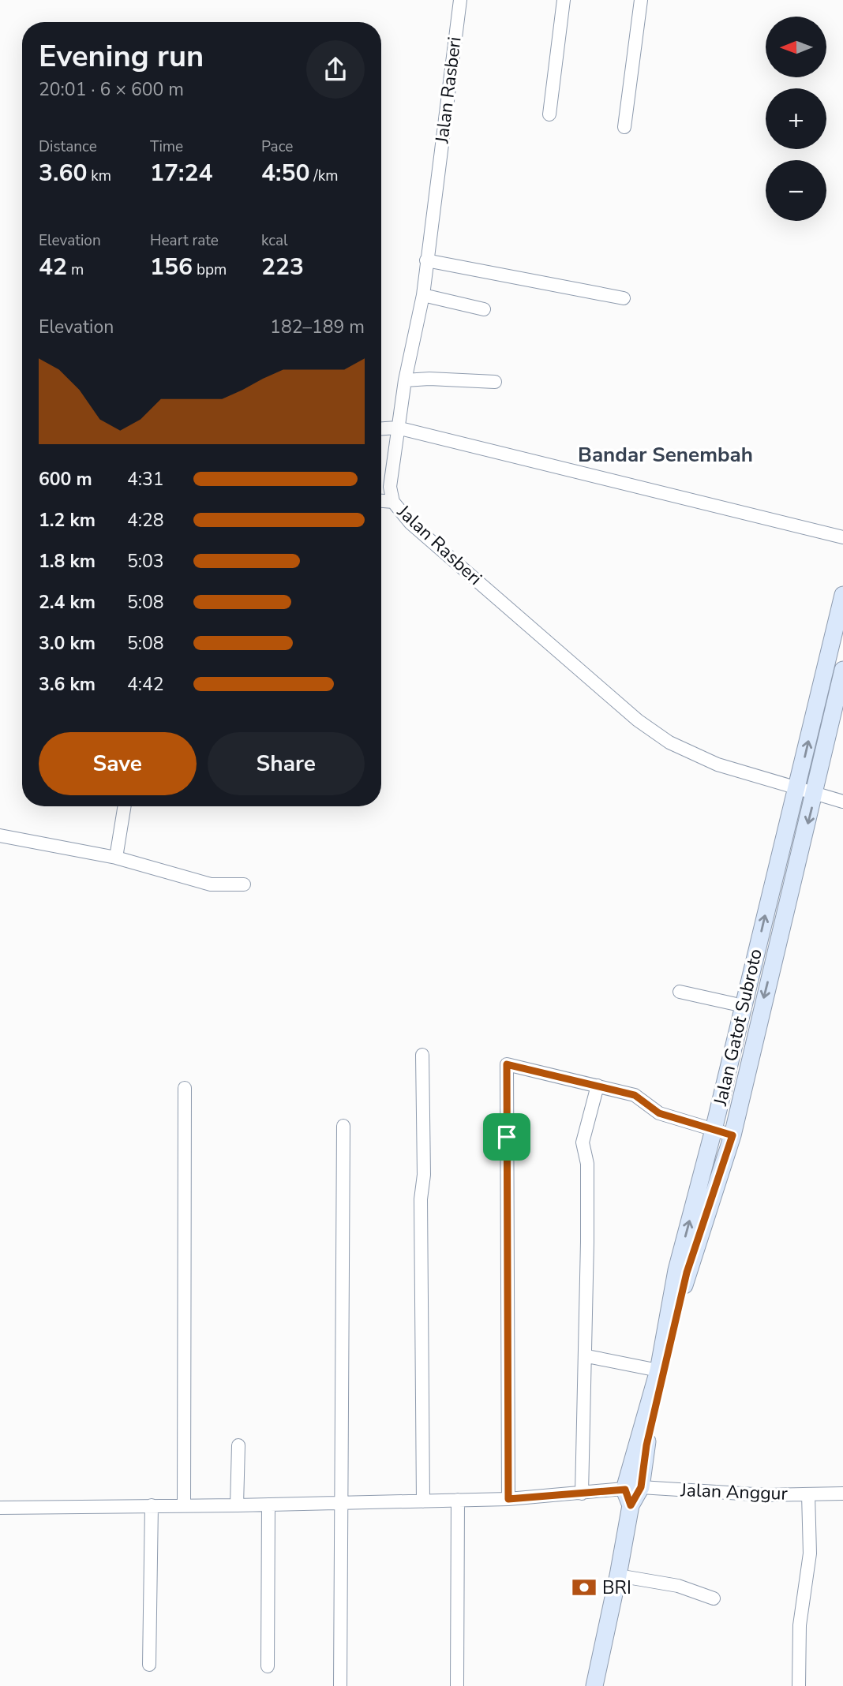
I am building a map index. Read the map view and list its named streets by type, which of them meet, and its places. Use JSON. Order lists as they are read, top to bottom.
{
  "streets": {
    "main road": ["Jalan Gatot Subroto"],
    "street": ["Jalan Rasberi", "Jalan Anggur"]
  },
  "crossings": [
    ["Jalan Rasberi", "Jalan Gatot Subroto"],
    ["Jalan Gatot Subroto", "Jalan Anggur"]
  ],
  "districts": ["Bandar Senembah"],
  "places": {
    "bank": ["BRI"]
  },
  "north": "left",
  "page": {
    "map_buttons": ["+", "−"],
    "heading": ["Evening run", "20:01 · 6 × 600 m"],
    "stats": [
      ["Distance", "3.60 km"],
      ["Time", "17:24"],
      ["Pace", "4:50 /km"],
      ["Elevation", "42 m"],
      ["Heart rate", "156 bpm"],
      ["kcal", "223"]
    ],
    "chart": ["Elevation", "182–189 m"],
    "list": [
      {
        "name": "600 m",
        "note": "4:31"
      },
      {
        "name": "1.2 km",
        "note": "4:28"
      },
      {
        "name": "1.8 km",
        "note": "5:03"
      },
      {
        "name": "2.4 km",
        "note": "5:08"
      },
      {
        "name": "3.0 km",
        "note": "5:08"
      },
      {
        "name": "3.6 km",
        "note": "4:42"
      }
    ],
    "buttons": ["Save", "Share"]
  }
}
